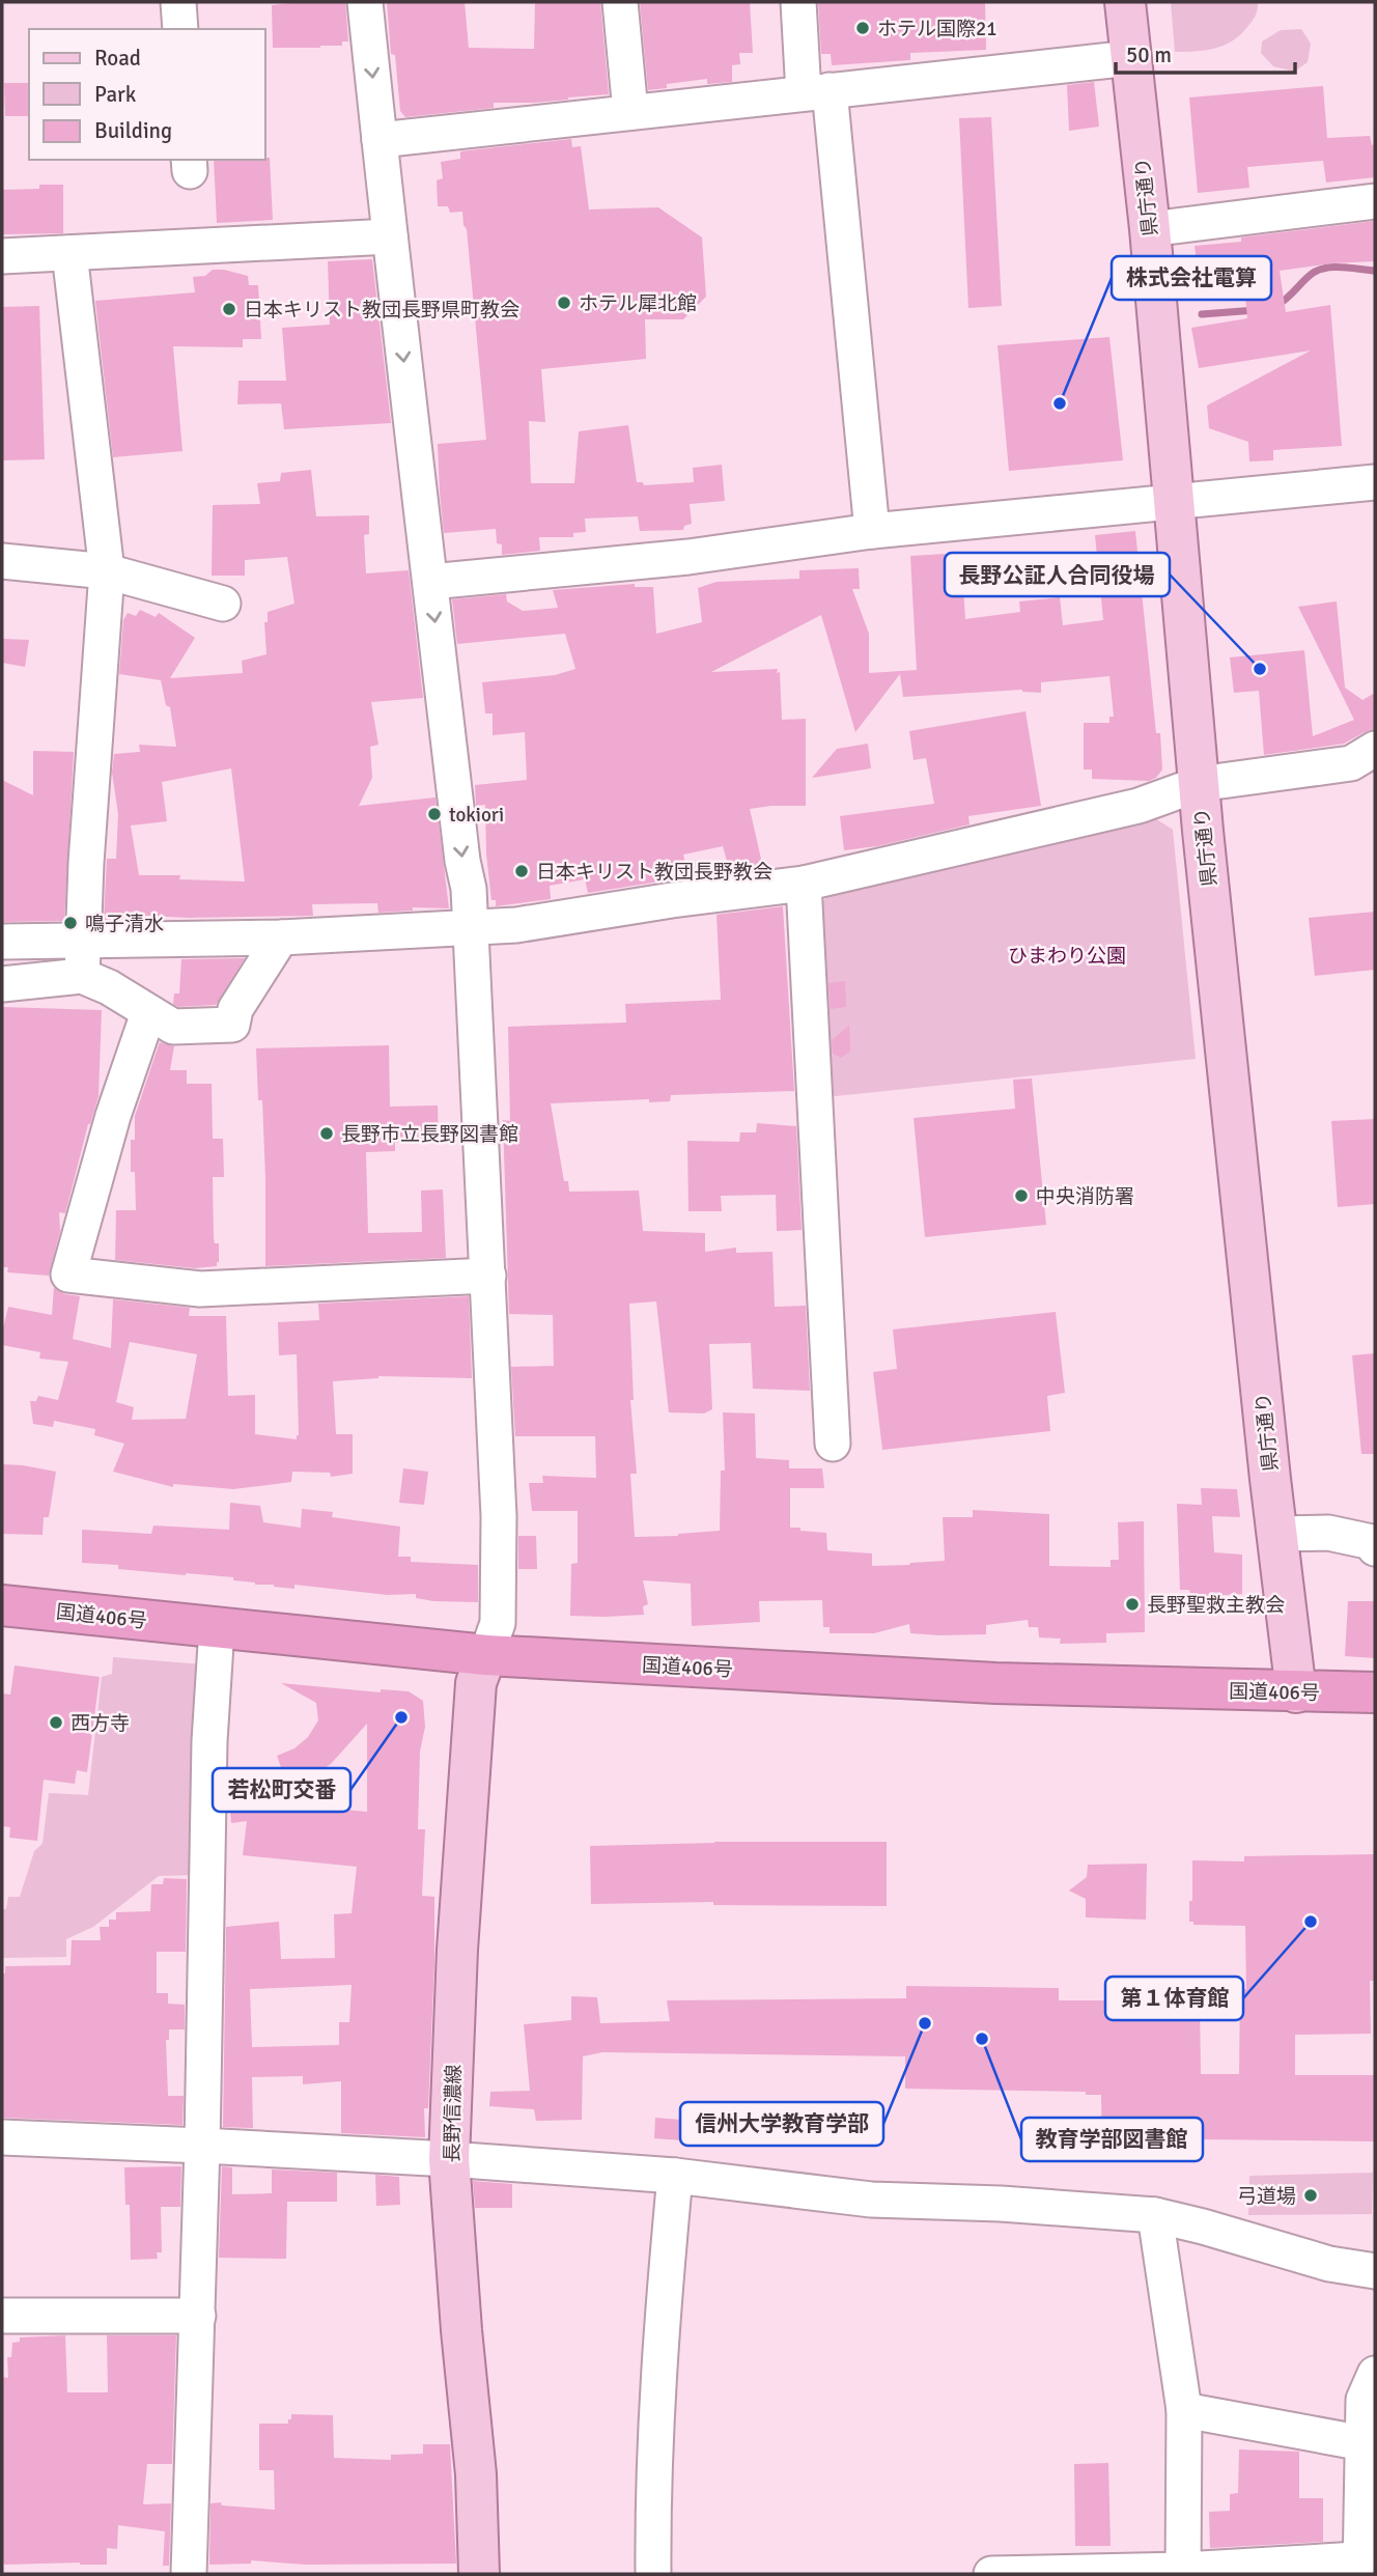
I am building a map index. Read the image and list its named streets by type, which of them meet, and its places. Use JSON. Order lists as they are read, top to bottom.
{
  "streets": {
    "highway": ["国道406号"],
    "main road": ["県庁通り", "長野信濃線"]
  },
  "crossings": [
    ["県庁通り", "国道406号"],
    ["国道406号", "長野信濃線"]
  ],
  "parks": ["ひまわり公園"],
  "places": [
    "ホテル国際21",
    "ホテル犀北館",
    "日本キリスト教団長野県町教会",
    "株式会社電算",
    "長野公証人合同役場",
    "tokiori",
    "日本キリスト教団長野教会",
    "鳴子清水",
    "長野市立長野図書館",
    "中央消防署",
    "長野聖救主教会",
    "若松町交番",
    "西方寺",
    "第１体育館",
    "信州大学教育学部",
    "教育学部図書館",
    "弓道場"
  ],
  "legend": ["Road", "Park", "Building"],
  "scale_bar": "50 m"
}
